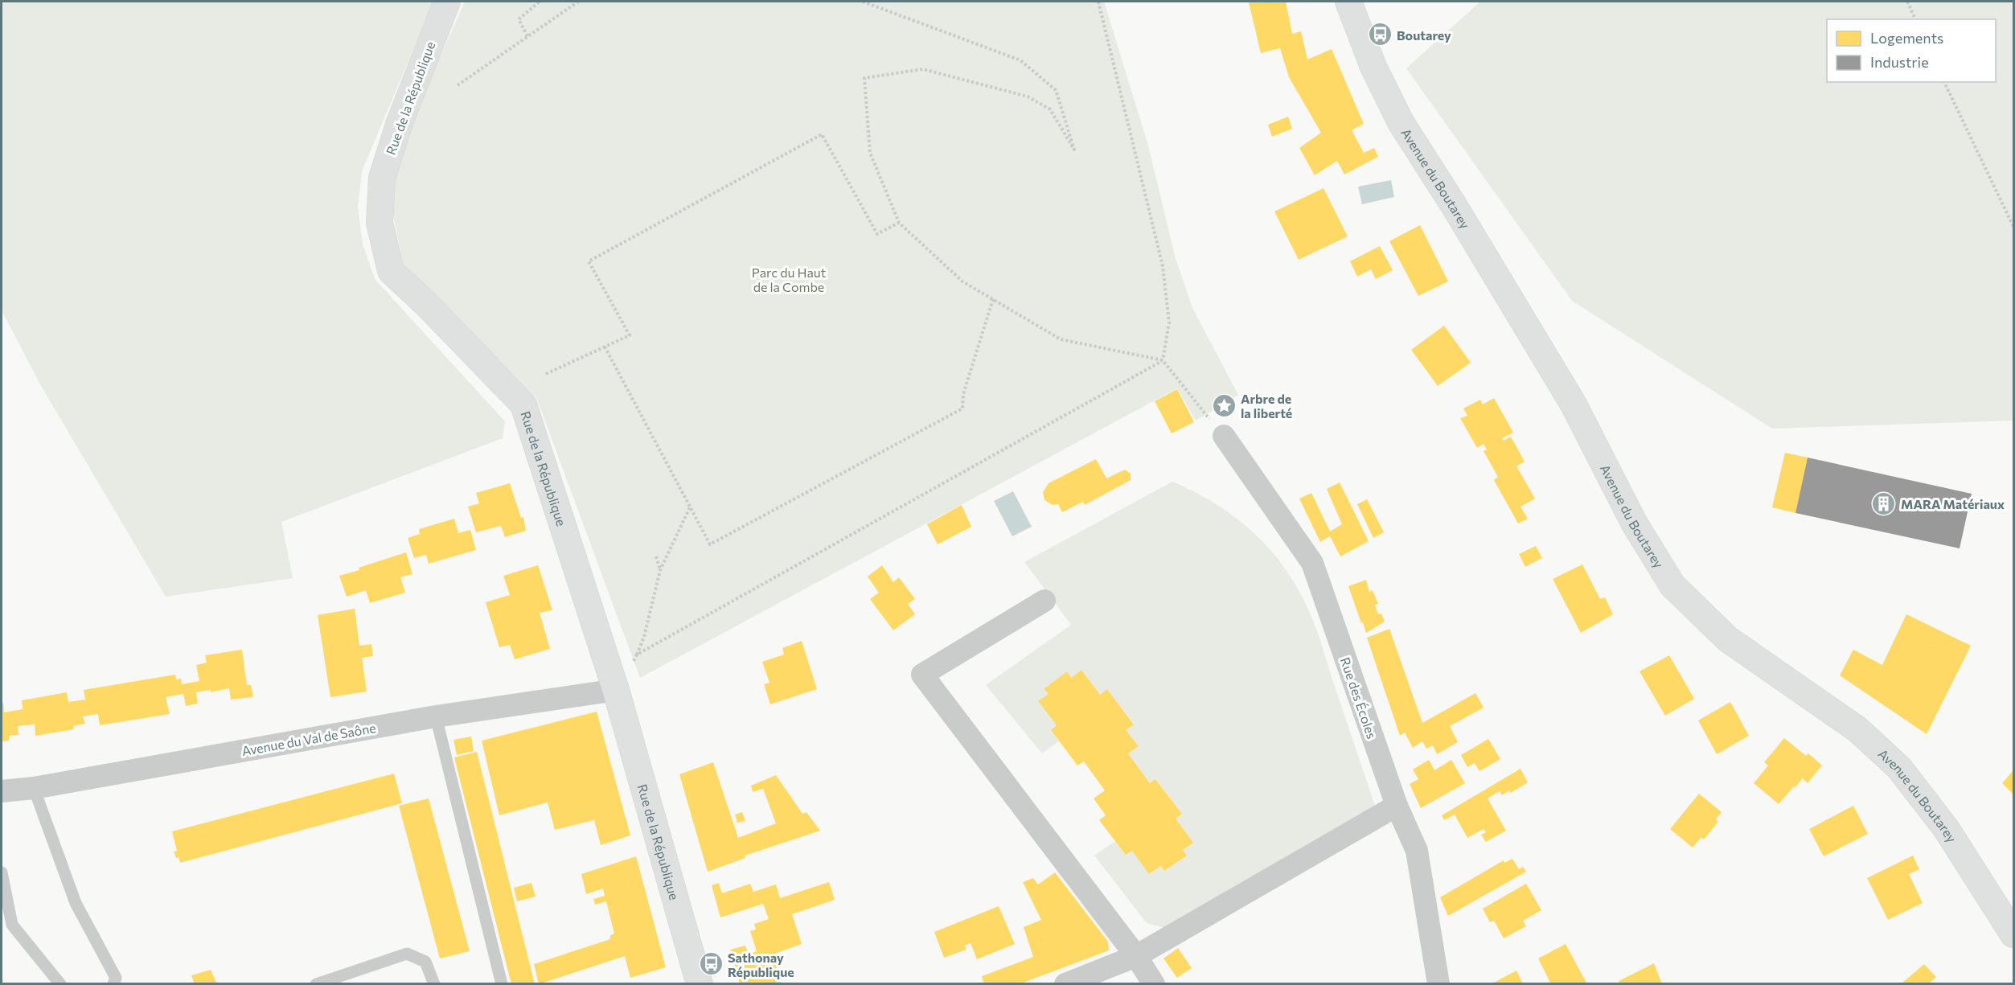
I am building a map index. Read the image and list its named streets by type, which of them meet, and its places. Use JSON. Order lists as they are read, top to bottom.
{
  "streets": {
    "street": [
      "Rue de la République",
      "Avenue du Boutarey",
      "Rue des Écoles",
      "Avenue du Val de Saône"
    ]
  },
  "crossings": [
    ["Rue de la République", "Avenue du Val de Saône"]
  ],
  "parks": ["Parc du Haut de la Combe"],
  "places": {
    "bus stop": ["Boutarey", "Sathonay République"],
    "place": ["Arbre de la liberté"],
    "building": ["MARA Matériaux"]
  },
  "legend": ["Logements", "Industrie"]
}
